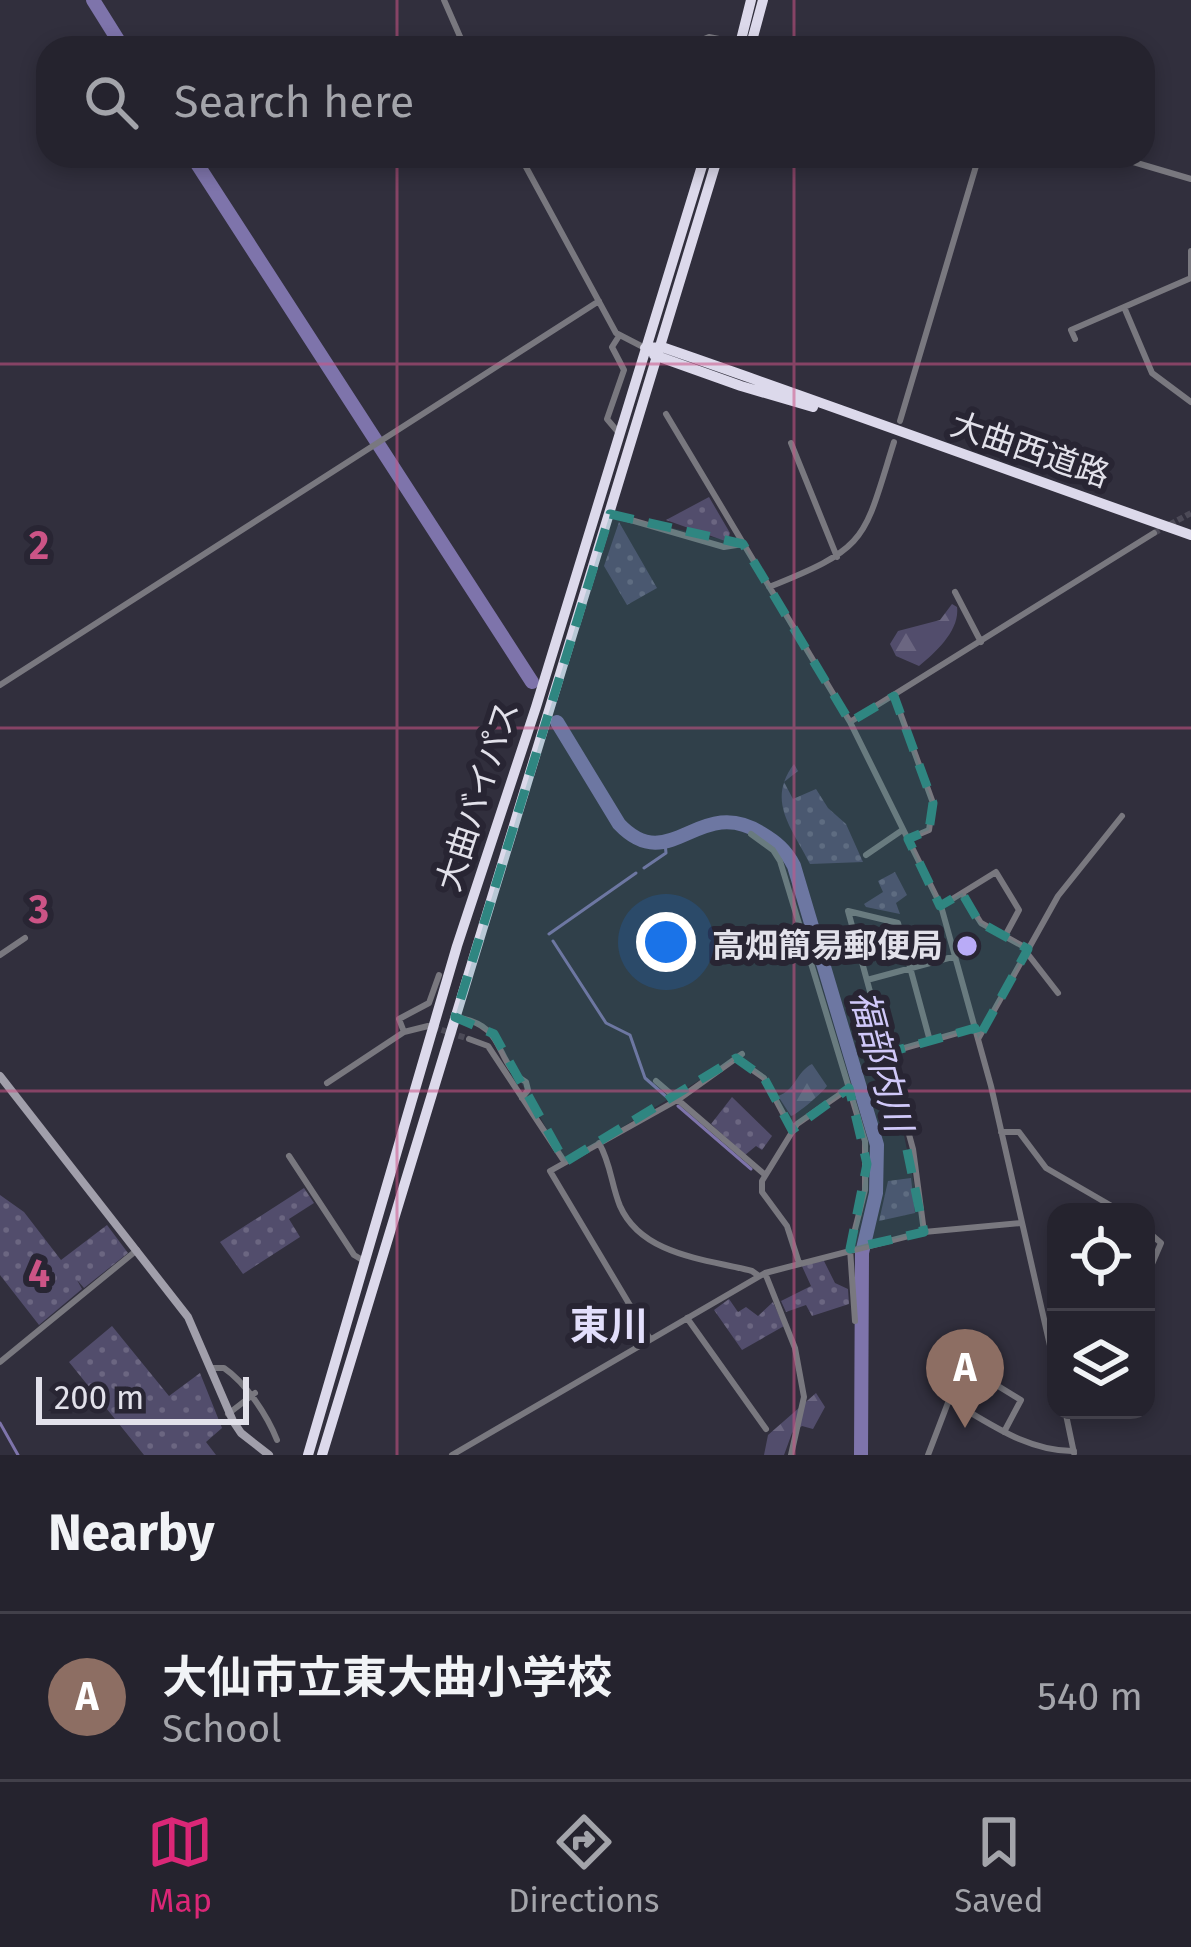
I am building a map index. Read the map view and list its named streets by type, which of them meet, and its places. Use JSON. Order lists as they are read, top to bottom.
{
  "streets": {
    "highway": ["大曲西道路", "大曲バイパス"]
  },
  "crossings": [
    ["大曲西道路", "大曲バイパス"]
  ],
  "districts": ["東川"],
  "water": ["福部内川"],
  "places": ["高畑簡易郵便局"],
  "scale_bar": "200 m",
  "page": {
    "search": "Search here",
    "pins": "A",
    "scale": "200 m",
    "heading": "Nearby",
    "list": [
      {
        "mark": "A",
        "name": "大仙市立東大曲小学校",
        "note": "School",
        "value": "540 m"
      }
    ],
    "nav": ["Map", "Directions", "Saved"]
  },
  "grid": {
    "rows": ["2", "3", "4"]
  }
}
